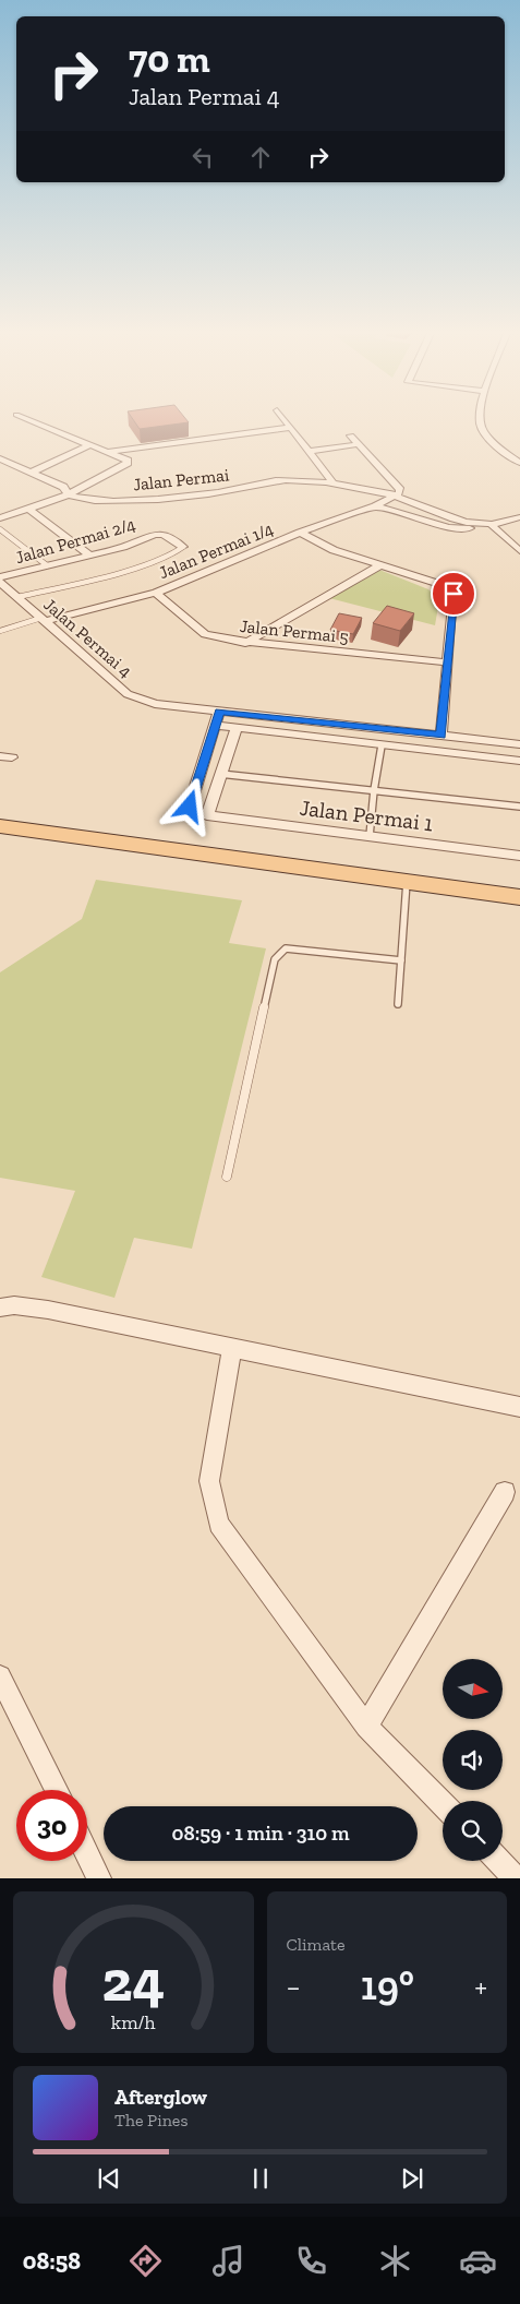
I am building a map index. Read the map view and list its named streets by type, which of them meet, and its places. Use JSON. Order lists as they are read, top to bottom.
{
  "streets": {
    "street": [
      "Jalan Permai",
      "Jalan Permai 2/4",
      "Jalan Permai 1/4",
      "Jalan Permai 5",
      "Jalan Permai 4",
      "Jalan Permai 1"
    ]
  },
  "crossings": [
    ["Jalan Permai", "Jalan Permai 1/4"],
    ["Jalan Permai 2/4", "Jalan Permai 1/4"],
    ["Jalan Permai 2/4", "Jalan Permai 4"],
    ["Jalan Permai 1/4", "Jalan Permai 5"],
    ["Jalan Permai 1/4", "Jalan Permai 4"]
  ],
  "north": "right",
  "page": {
    "turn": ["70 m", "Jalan Permai 4"],
    "limit": "30",
    "trip": "08:59 · 1 min · 310 m",
    "tile": "Climate",
    "heat": ["−", "19°", "+"],
    "song": ["Afterglow", "The Pines"],
    "tabs": "08:58",
    "gauge": ["24", "km/h"]
  }
}
